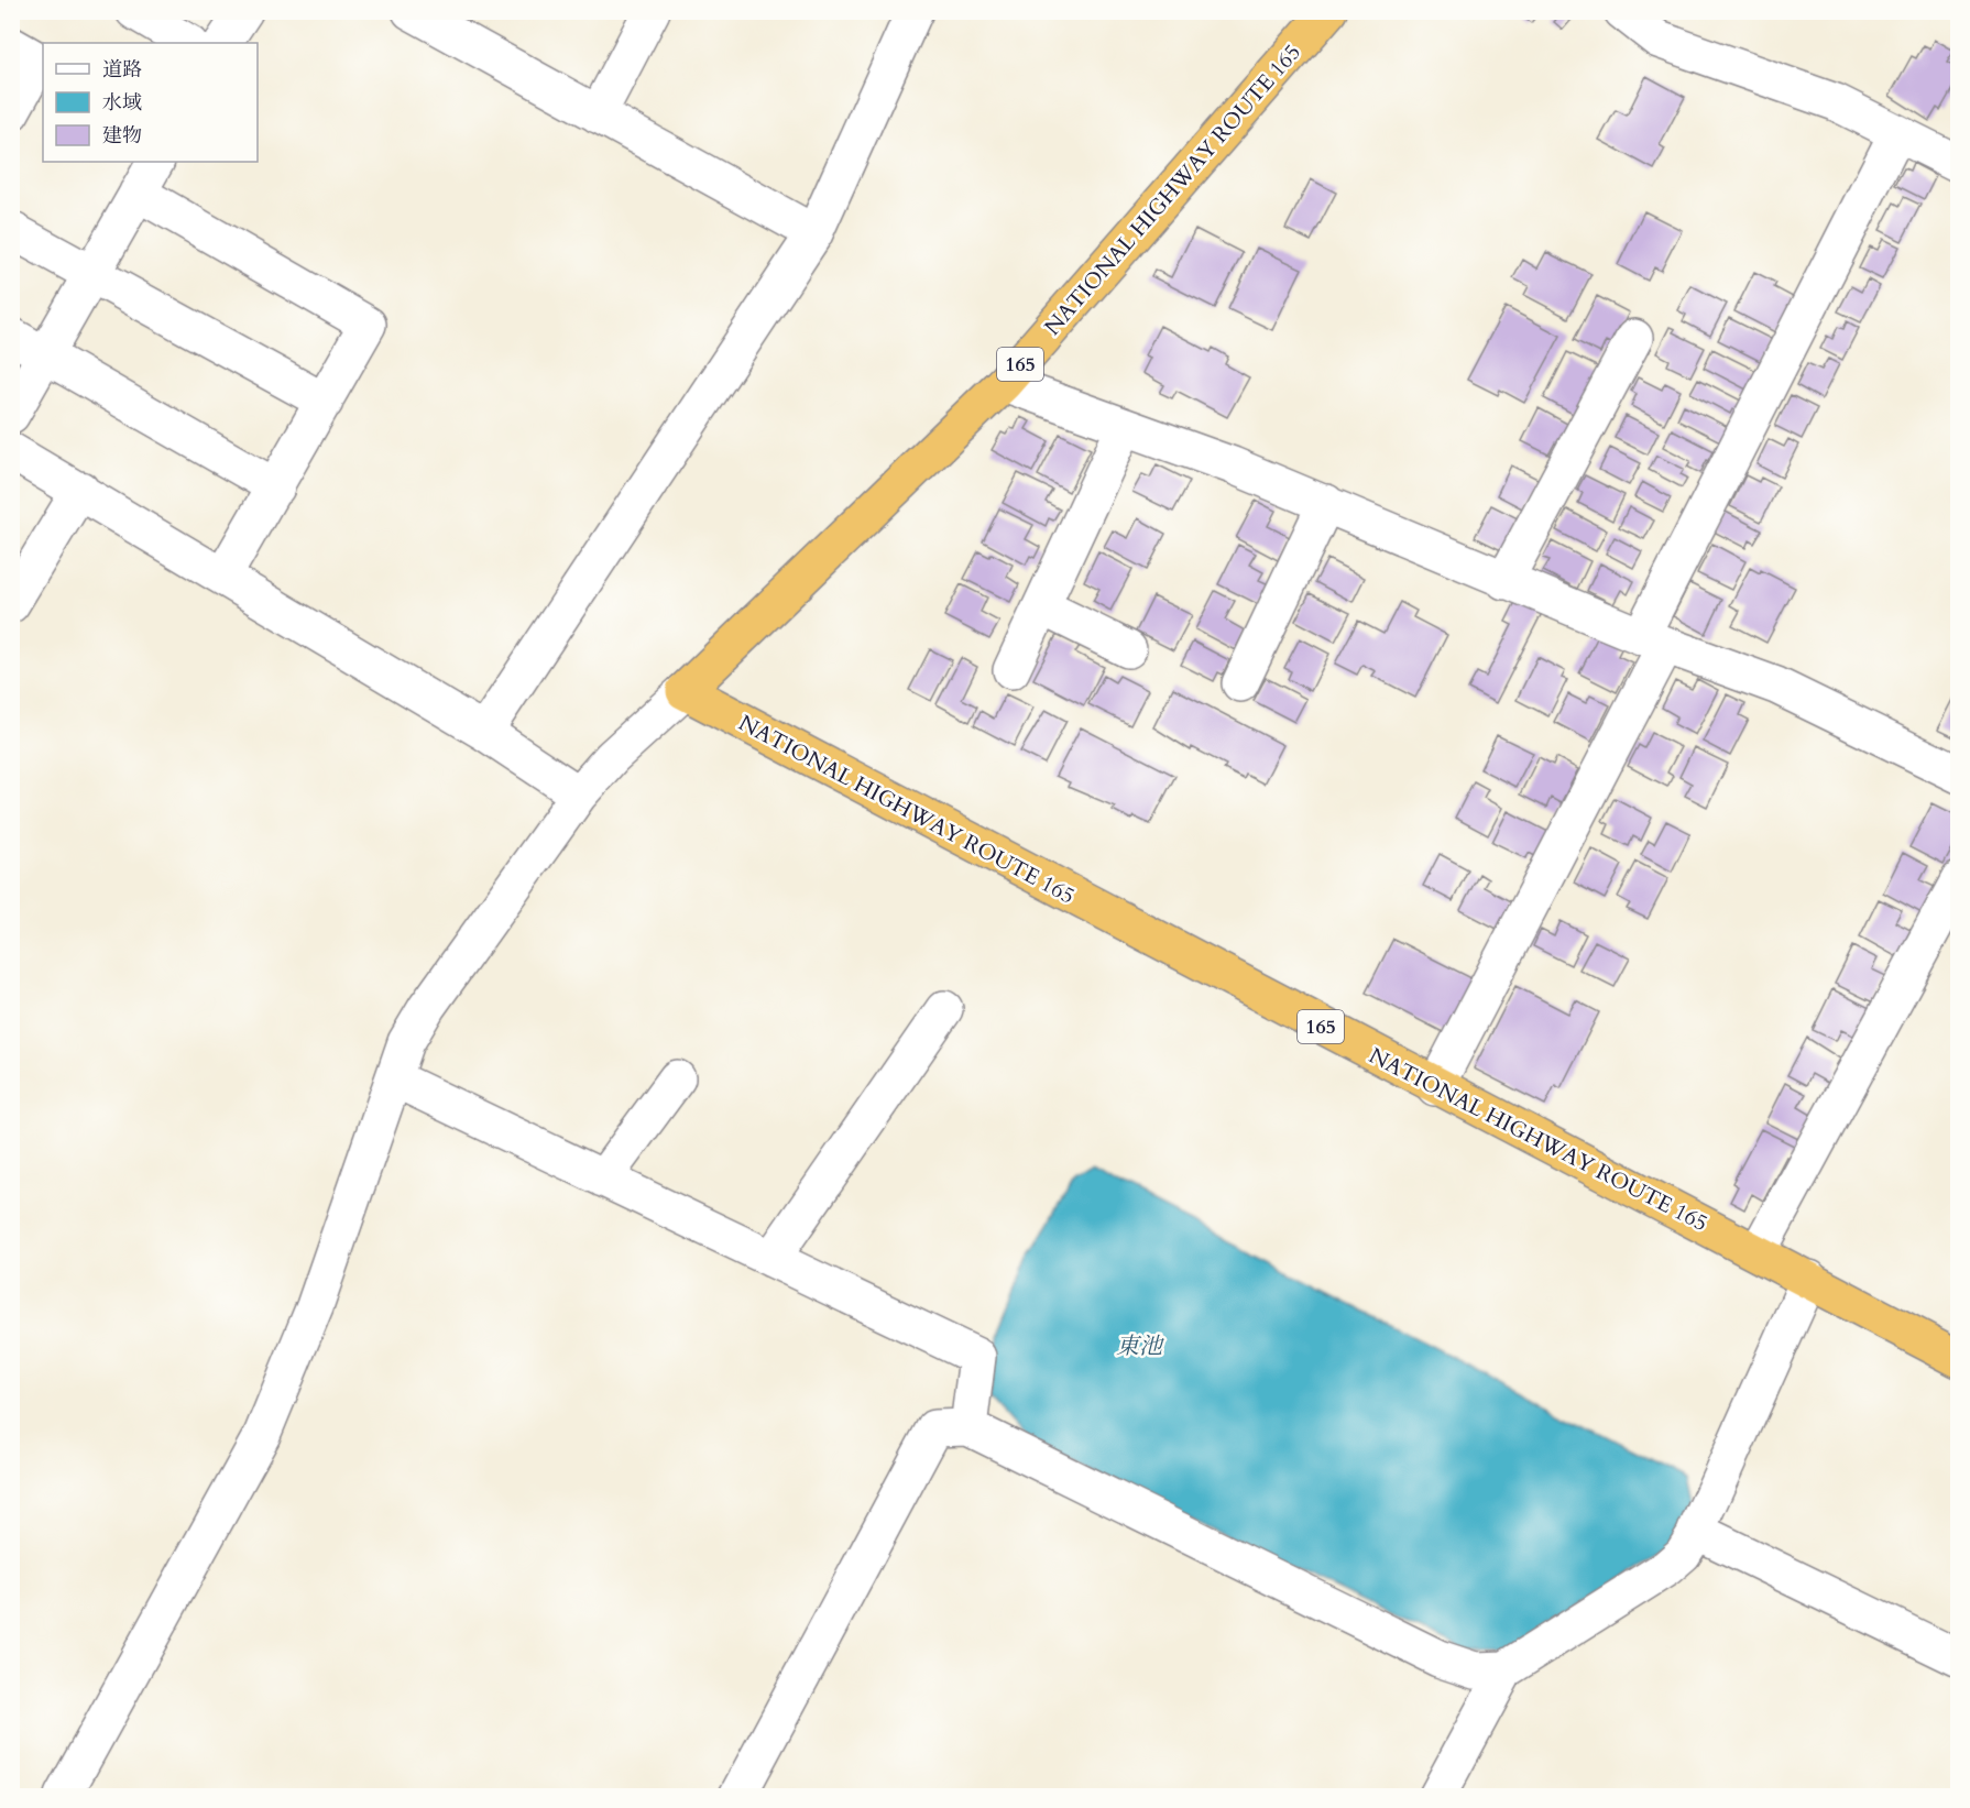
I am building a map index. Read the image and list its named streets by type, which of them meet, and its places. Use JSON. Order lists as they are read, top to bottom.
{
  "streets": {
    "highway": ["NATIONAL HIGHWAY ROUTE 165", "165"]
  },
  "water": ["東池"],
  "legend": ["道路", "水域", "建物"]
}
